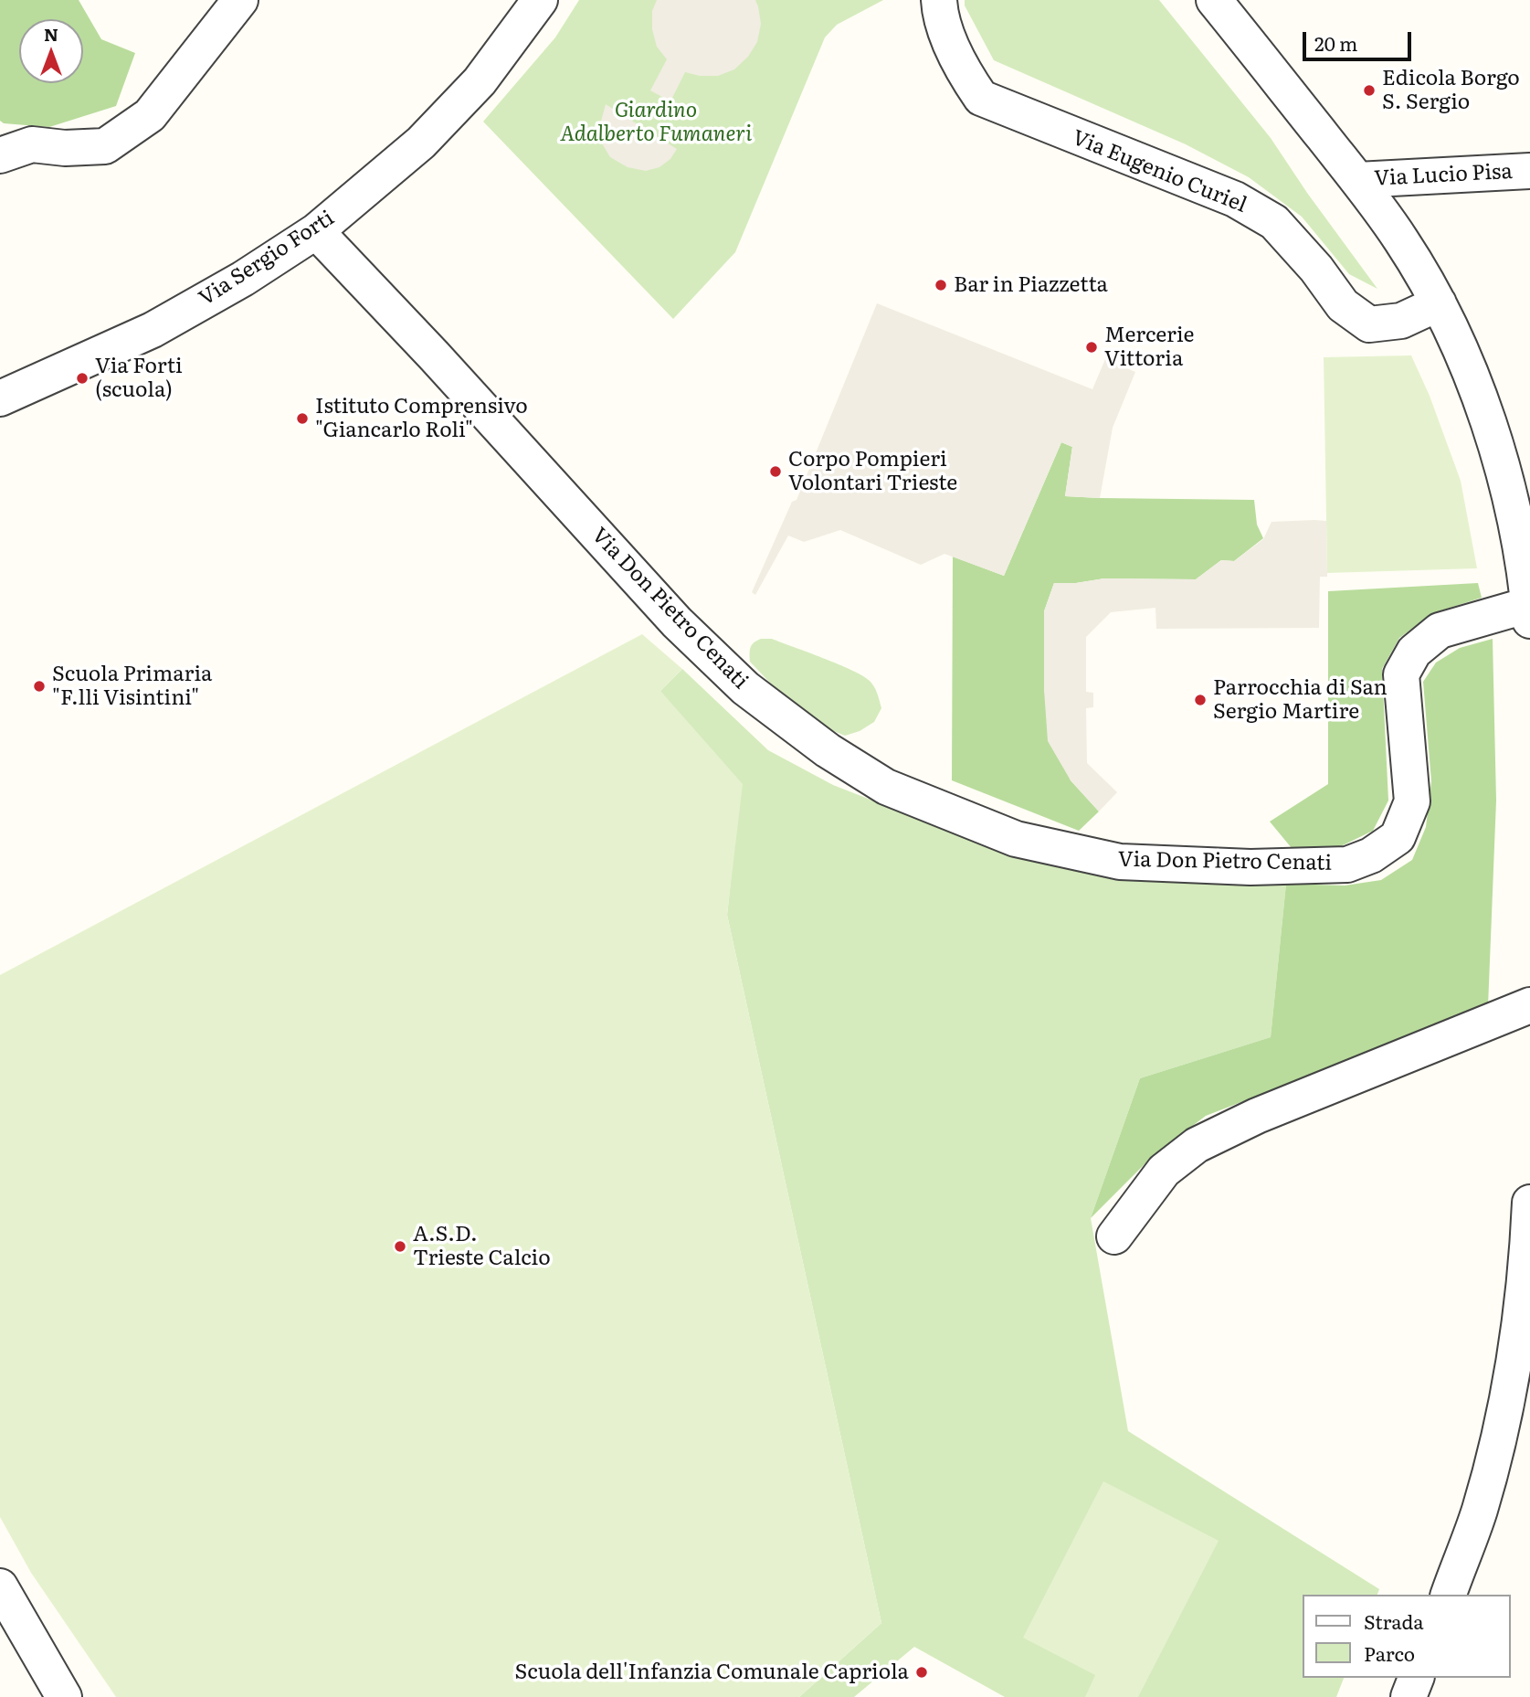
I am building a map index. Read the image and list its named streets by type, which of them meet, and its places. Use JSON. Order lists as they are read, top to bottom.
{
  "streets": {
    "street": [
      "Via Eugenio Curiel",
      "Via Lucio Pisa",
      "Via Sergio Forti",
      "Via Don Pietro Cenati"
    ]
  },
  "crossings": [
    ["Via Sergio Forti", "Via Don Pietro Cenati"]
  ],
  "parks": ["Giardino Adalberto Fumaneri"],
  "places": [
    "Edicola Borgo S. Sergio",
    "Bar in Piazzetta",
    "Mercerie Vittoria",
    "Via Forti (scuola)",
    "Istituto Comprensivo \"Giancarlo Roli\"",
    "Corpo Pompieri Volontari Trieste",
    "Scuola Primaria \"F.lli Visintini\"",
    "Parrocchia di San Sergio Martire",
    "A.S.D. Trieste Calcio",
    "Scuola dell'Infanzia Comunale Capriola"
  ],
  "legend": ["Strada", "Parco"],
  "scale_bar": "20 m",
  "north": "top"
}
